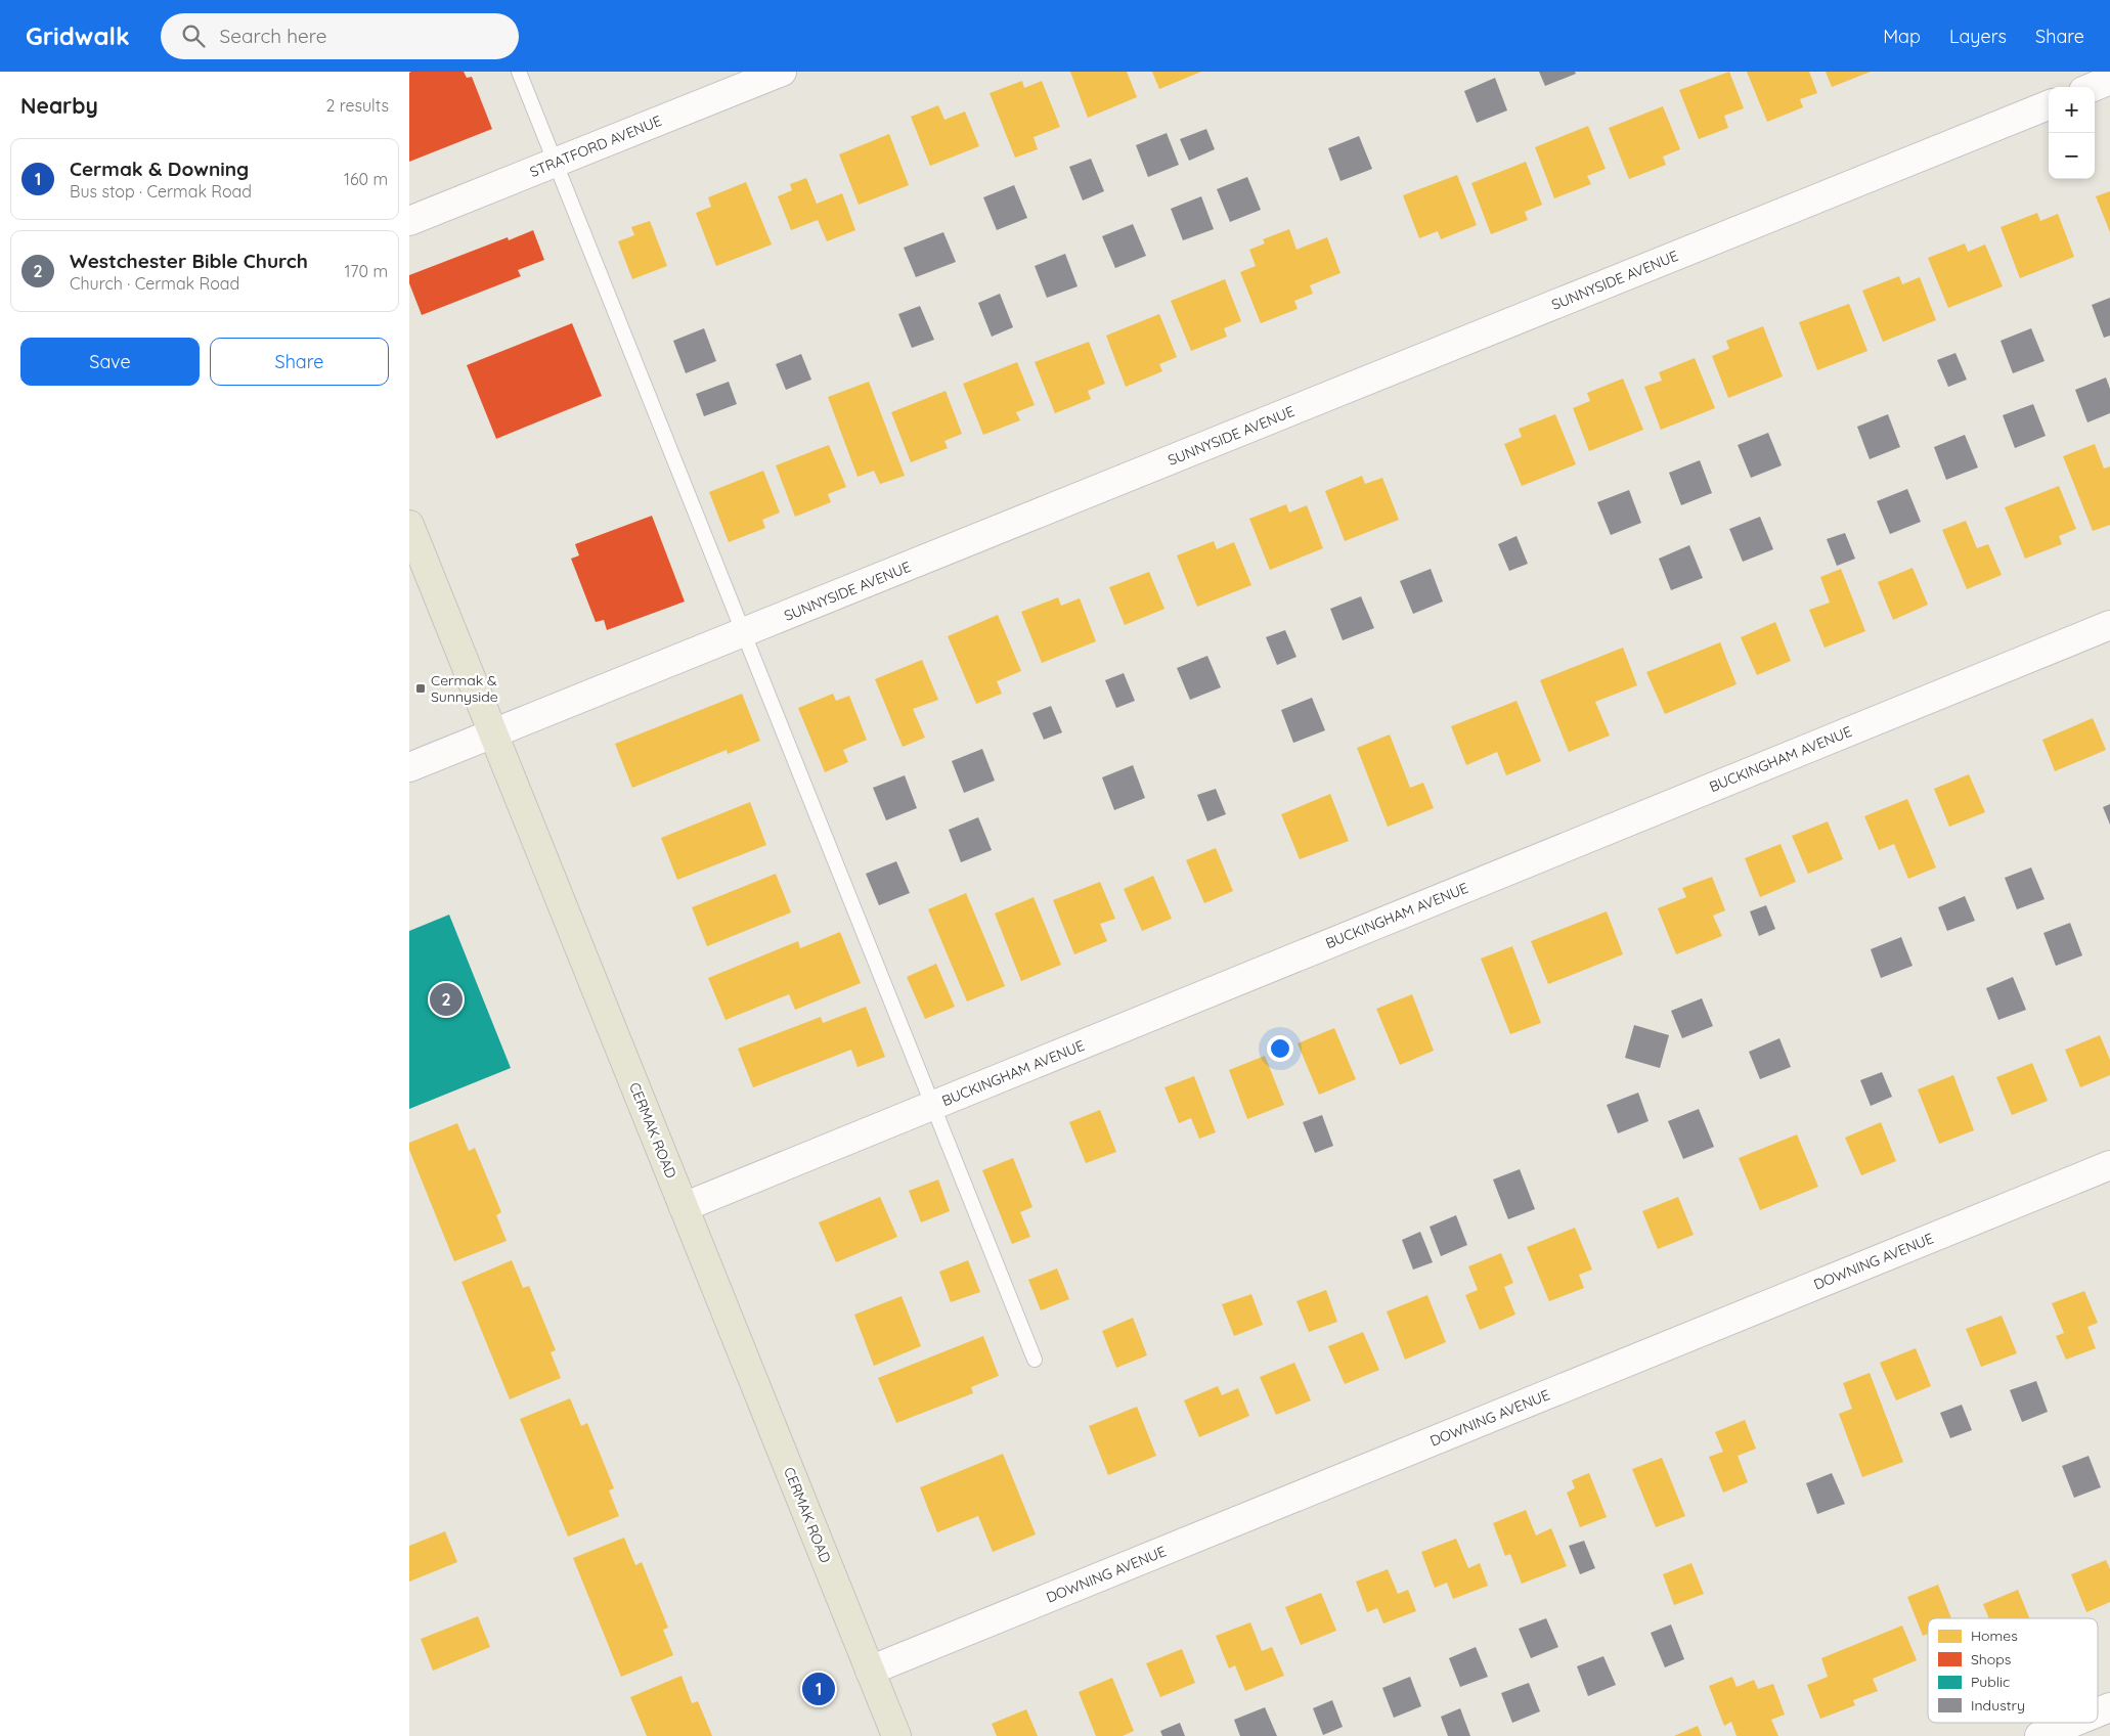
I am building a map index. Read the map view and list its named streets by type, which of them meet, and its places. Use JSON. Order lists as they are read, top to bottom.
{
  "streets": {
    "main road": ["CERMAK ROAD"],
    "street": [
      "STRATFORD AVENUE",
      "SUNNYSIDE AVENUE",
      "BUCKINGHAM AVENUE",
      "DOWNING AVENUE"
    ]
  },
  "crossings": [
    ["SUNNYSIDE AVENUE", "CERMAK ROAD"],
    ["BUCKINGHAM AVENUE", "CERMAK ROAD"],
    ["CERMAK ROAD", "DOWNING AVENUE"]
  ],
  "places": {
    "transit": ["Cermak & Sunnyside"]
  },
  "legend": [
    "Homes",
    "Shops",
    "Public",
    "Industry"
  ],
  "page": {
    "header": "Gridwalk",
    "search": "Search here",
    "nav": ["Map", "Layers", "Share"],
    "heading": ["Nearby", "2 results"],
    "map_buttons": ["+", "−"],
    "list": [
      {
        "mark": "1",
        "name": "Cermak & Downing",
        "note": "Bus stop · Cermak Road",
        "value": "160 m"
      },
      {
        "mark": "2",
        "name": "Westchester Bible Church",
        "note": "Church · Cermak Road",
        "value": "170 m"
      }
    ],
    "buttons": ["Save", "Share"],
    "pins": ["2", "1"]
  }
}
